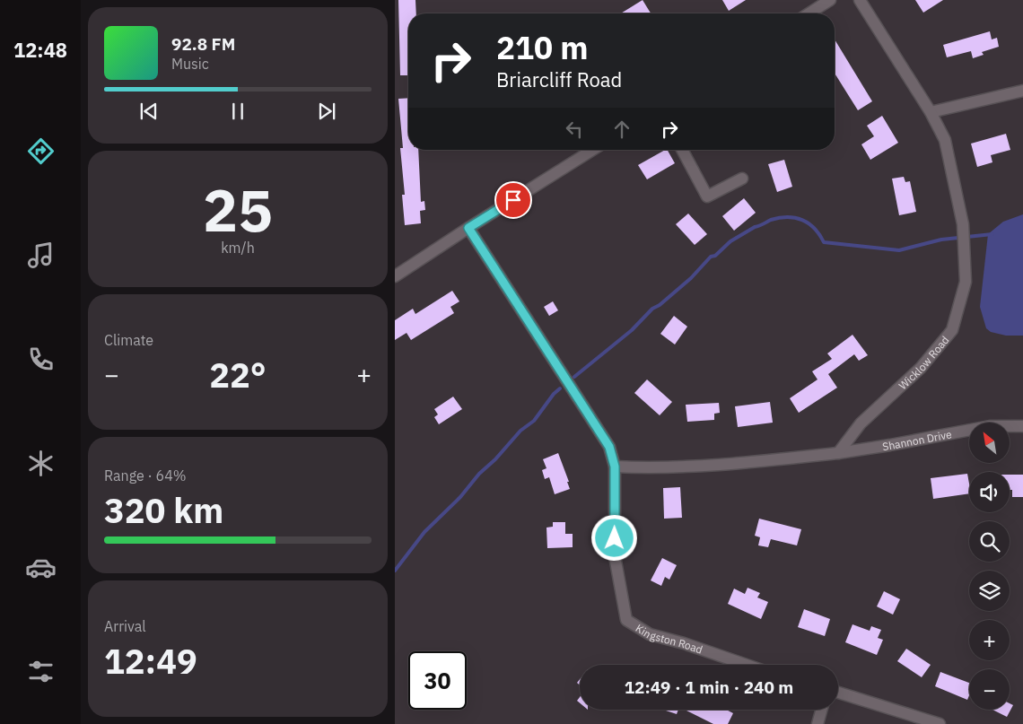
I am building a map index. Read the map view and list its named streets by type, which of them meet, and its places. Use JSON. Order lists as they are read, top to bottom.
{
  "streets": {
    "street": ["Wicklow Road", "Shannon Drive", "Kingston Road"]
  },
  "crossings": [
    ["Wicklow Road", "Shannon Drive"]
  ],
  "north": "top left",
  "page": {
    "tabs": "12:48",
    "turn": ["210 m", "Briarcliff Road"],
    "song": ["92.8 FM", "Music"],
    "tile": [
      ["25", "km/h"],
      "Climate",
      ["Range · 64%", "320 km"],
      ["Arrival", "12:49"]
    ],
    "heat": ["−", "22°", "+"],
    "map_buttons": ["+", "−"],
    "limit": "30",
    "trip": "12:49 · 1 min · 240 m"
  }
}
